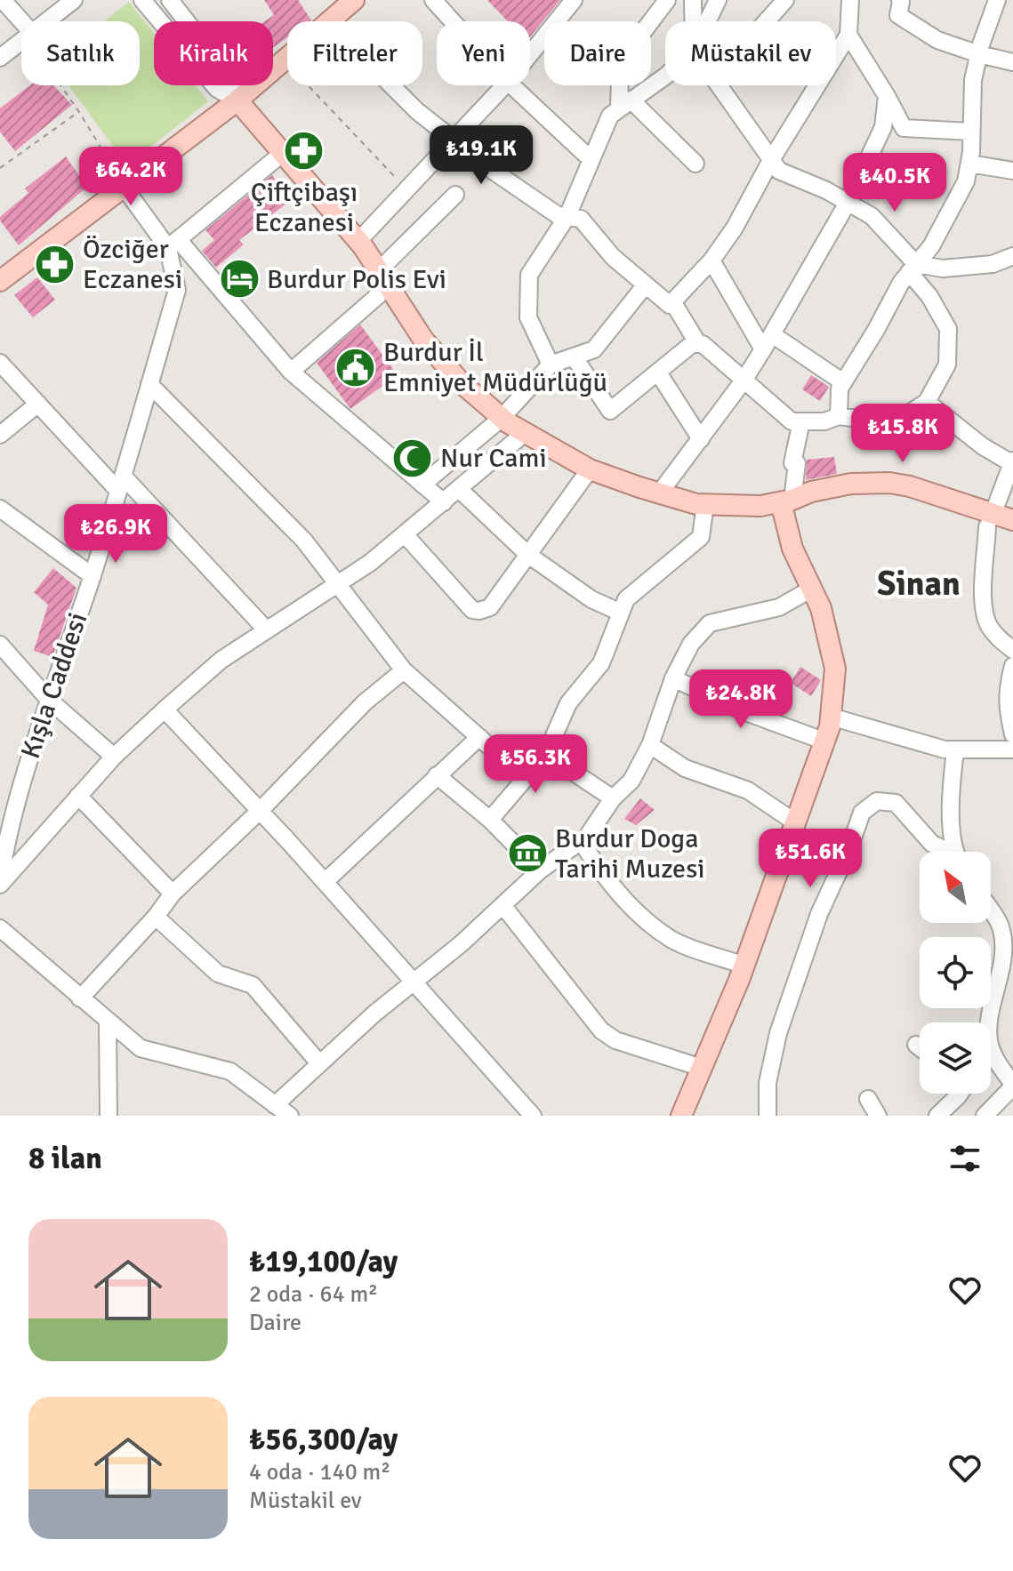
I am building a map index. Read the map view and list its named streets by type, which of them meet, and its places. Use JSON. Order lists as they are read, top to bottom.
{
  "streets": {
    "street": ["Kışla Caddesi"]
  },
  "districts": ["Sinan"],
  "places": {
    "pharmacy": ["Çiftçibaşı Eczanesi", "Özciğer Eczanesi"],
    "hotel": ["Burdur Polis Evi"],
    "public building": ["Burdur İl Emniyet Müdürlüğü"],
    "mosque": ["Nur Cami"],
    "museum": ["Burdur Doga Tarihi Muzesi"]
  },
  "north": "top left",
  "page": {
    "chip": [
      "Satılık",
      "Kiralık",
      "Filtreler",
      "Yeni",
      "Daire",
      "Müstakil ev"
    ],
    "price": [
      "₺19.1K",
      "₺64.2K",
      "₺40.5K",
      "₺15.8K",
      "₺26.9K",
      "₺24.8K",
      "₺56.3K",
      "₺51.6K"
    ],
    "heading": "8 ilan",
    "list": [
      {
        "name": "₺19,100/ay",
        "note": "2 oda · 64 m² · Daire"
      },
      {
        "name": "₺56,300/ay",
        "note": "4 oda · 140 m² · Müstakil ev"
      }
    ]
  }
}
